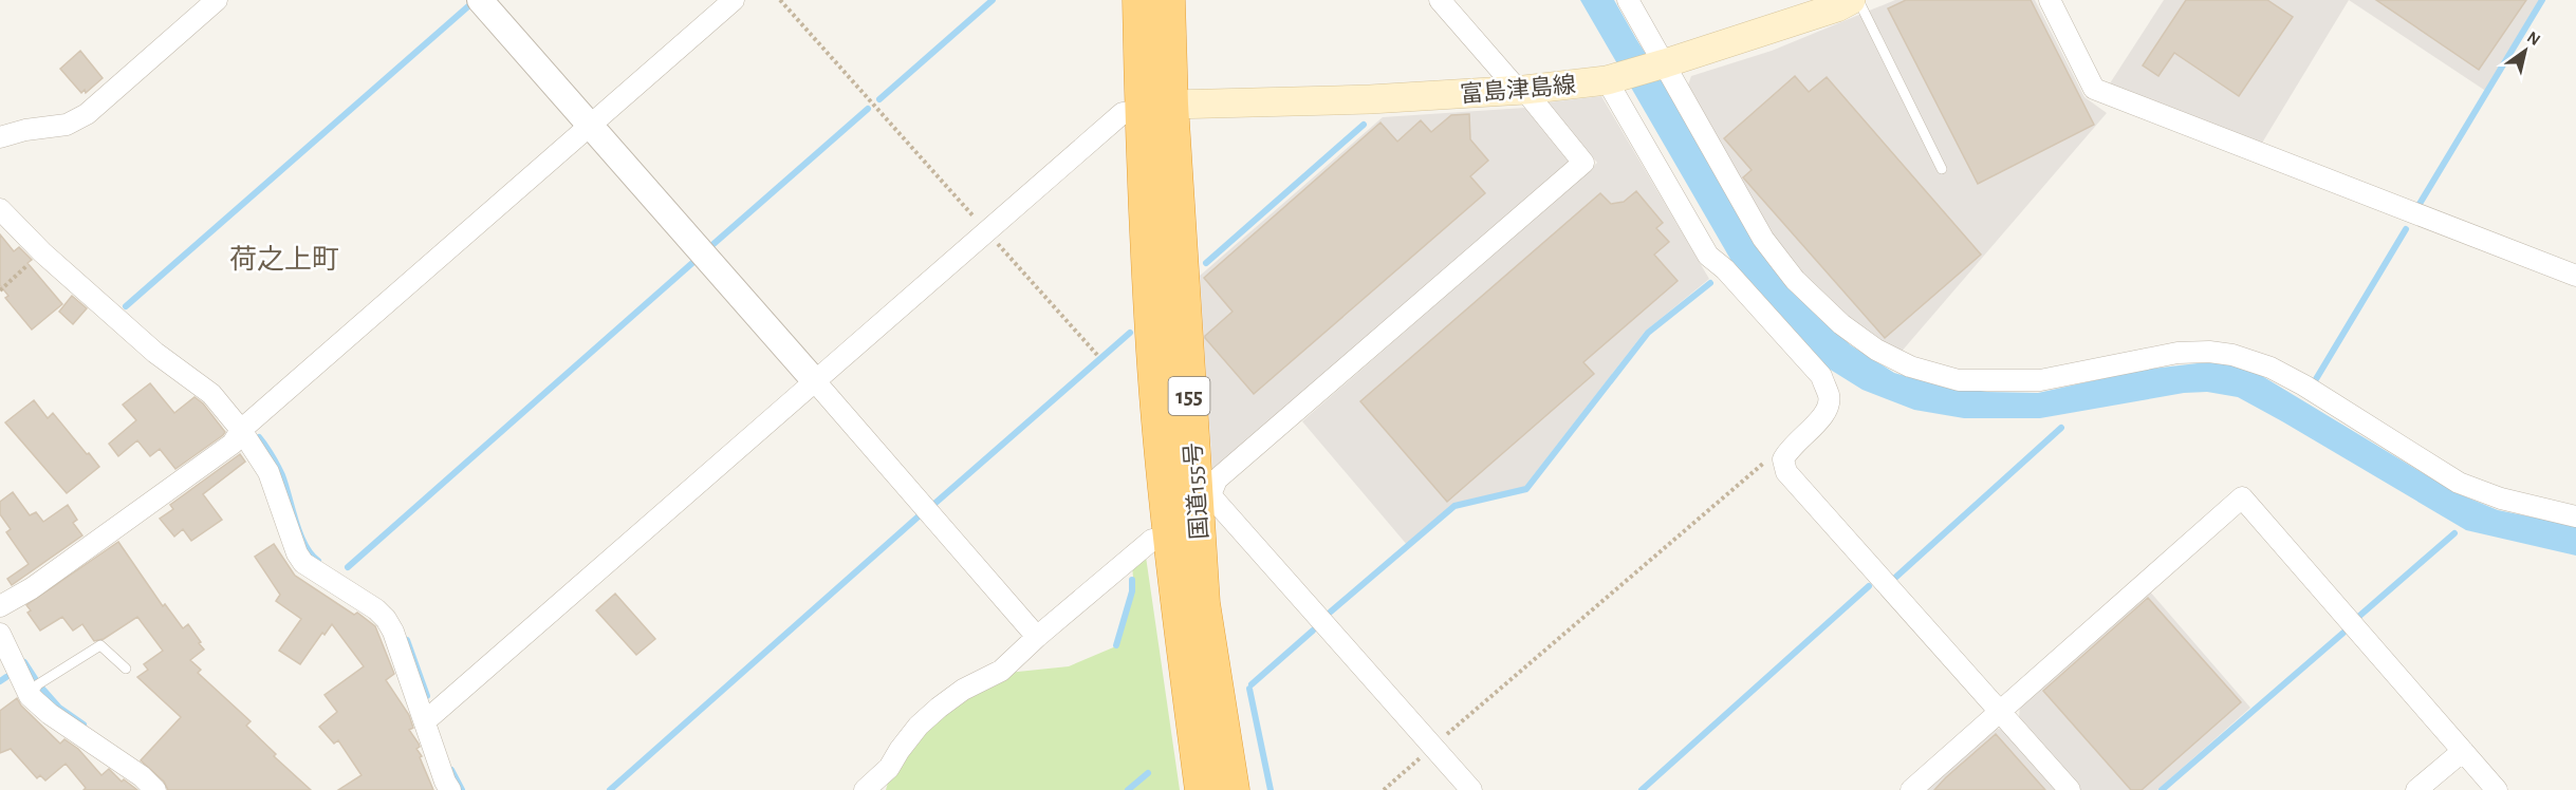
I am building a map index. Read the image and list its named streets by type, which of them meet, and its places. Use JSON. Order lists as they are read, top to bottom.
{
  "streets": {
    "highway": ["155", "国道155号"],
    "main road": ["富島津島線"]
  },
  "crossings": [
    ["富島津島線", "国道155号"]
  ],
  "districts": ["荷之上町"],
  "north": "top right"
}
